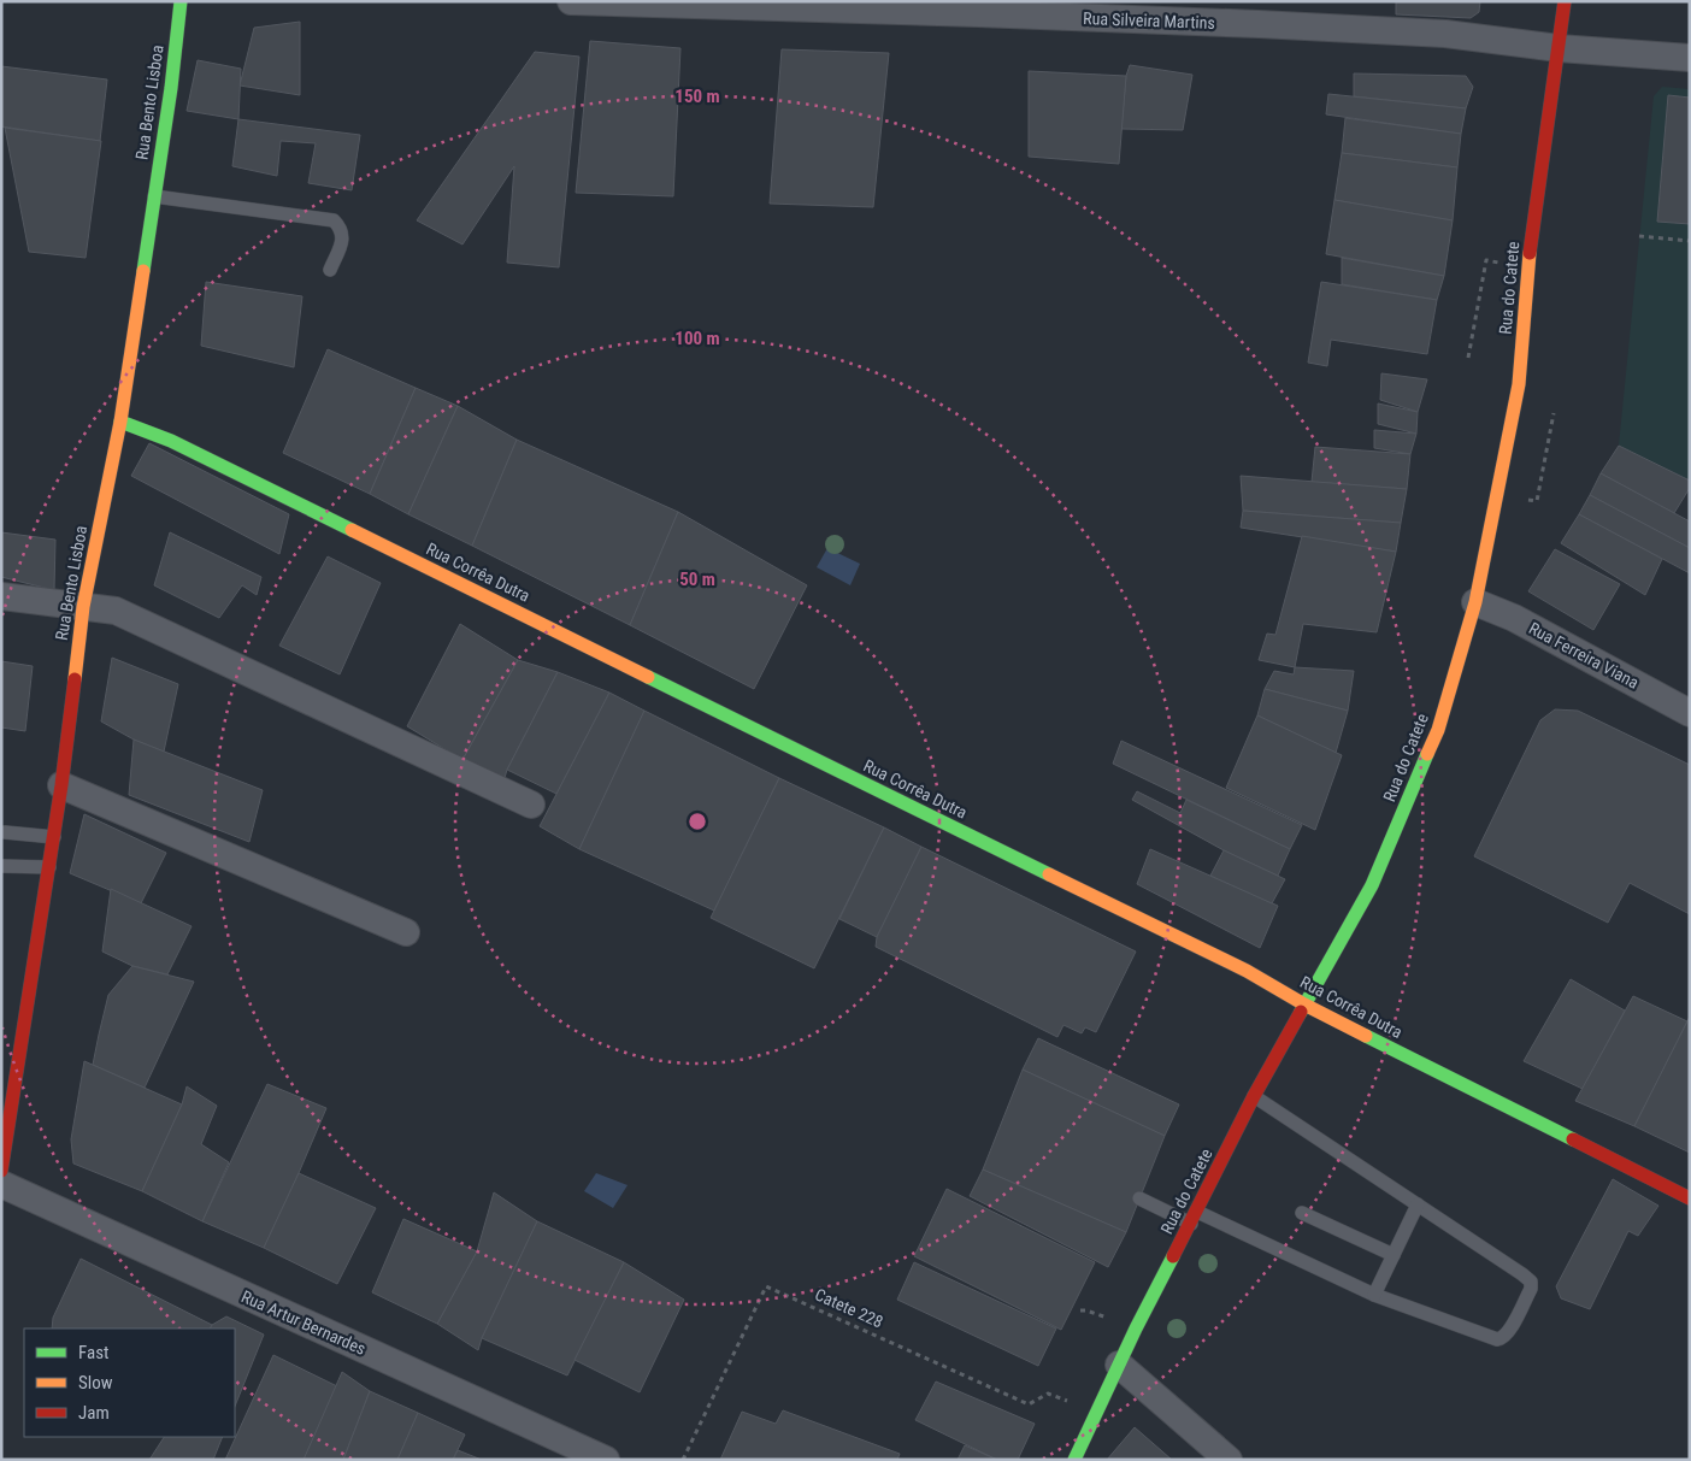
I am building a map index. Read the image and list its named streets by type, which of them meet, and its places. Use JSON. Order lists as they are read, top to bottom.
{
  "streets": {
    "main road": ["Rua Bento Lisboa", "Rua do Catete", "Rua Corrêa Dutra"],
    "street": ["Rua Silveira Martins", "Rua Ferreira Viana", "Rua Artur Bernardes"],
    "path": ["Catete 228"]
  },
  "crossings": [
    ["Rua Silveira Martins", "Rua do Catete"],
    ["Rua Bento Lisboa", "Rua Corrêa Dutra"],
    ["Rua do Catete", "Rua Corrêa Dutra"],
    ["Rua do Catete", "Rua Ferreira Viana"],
    ["Rua do Catete", "Catete 228"]
  ],
  "legend": ["Fast", "Slow", "Jam"],
  "rings": ["150 m", "100 m", "50 m"]
}
